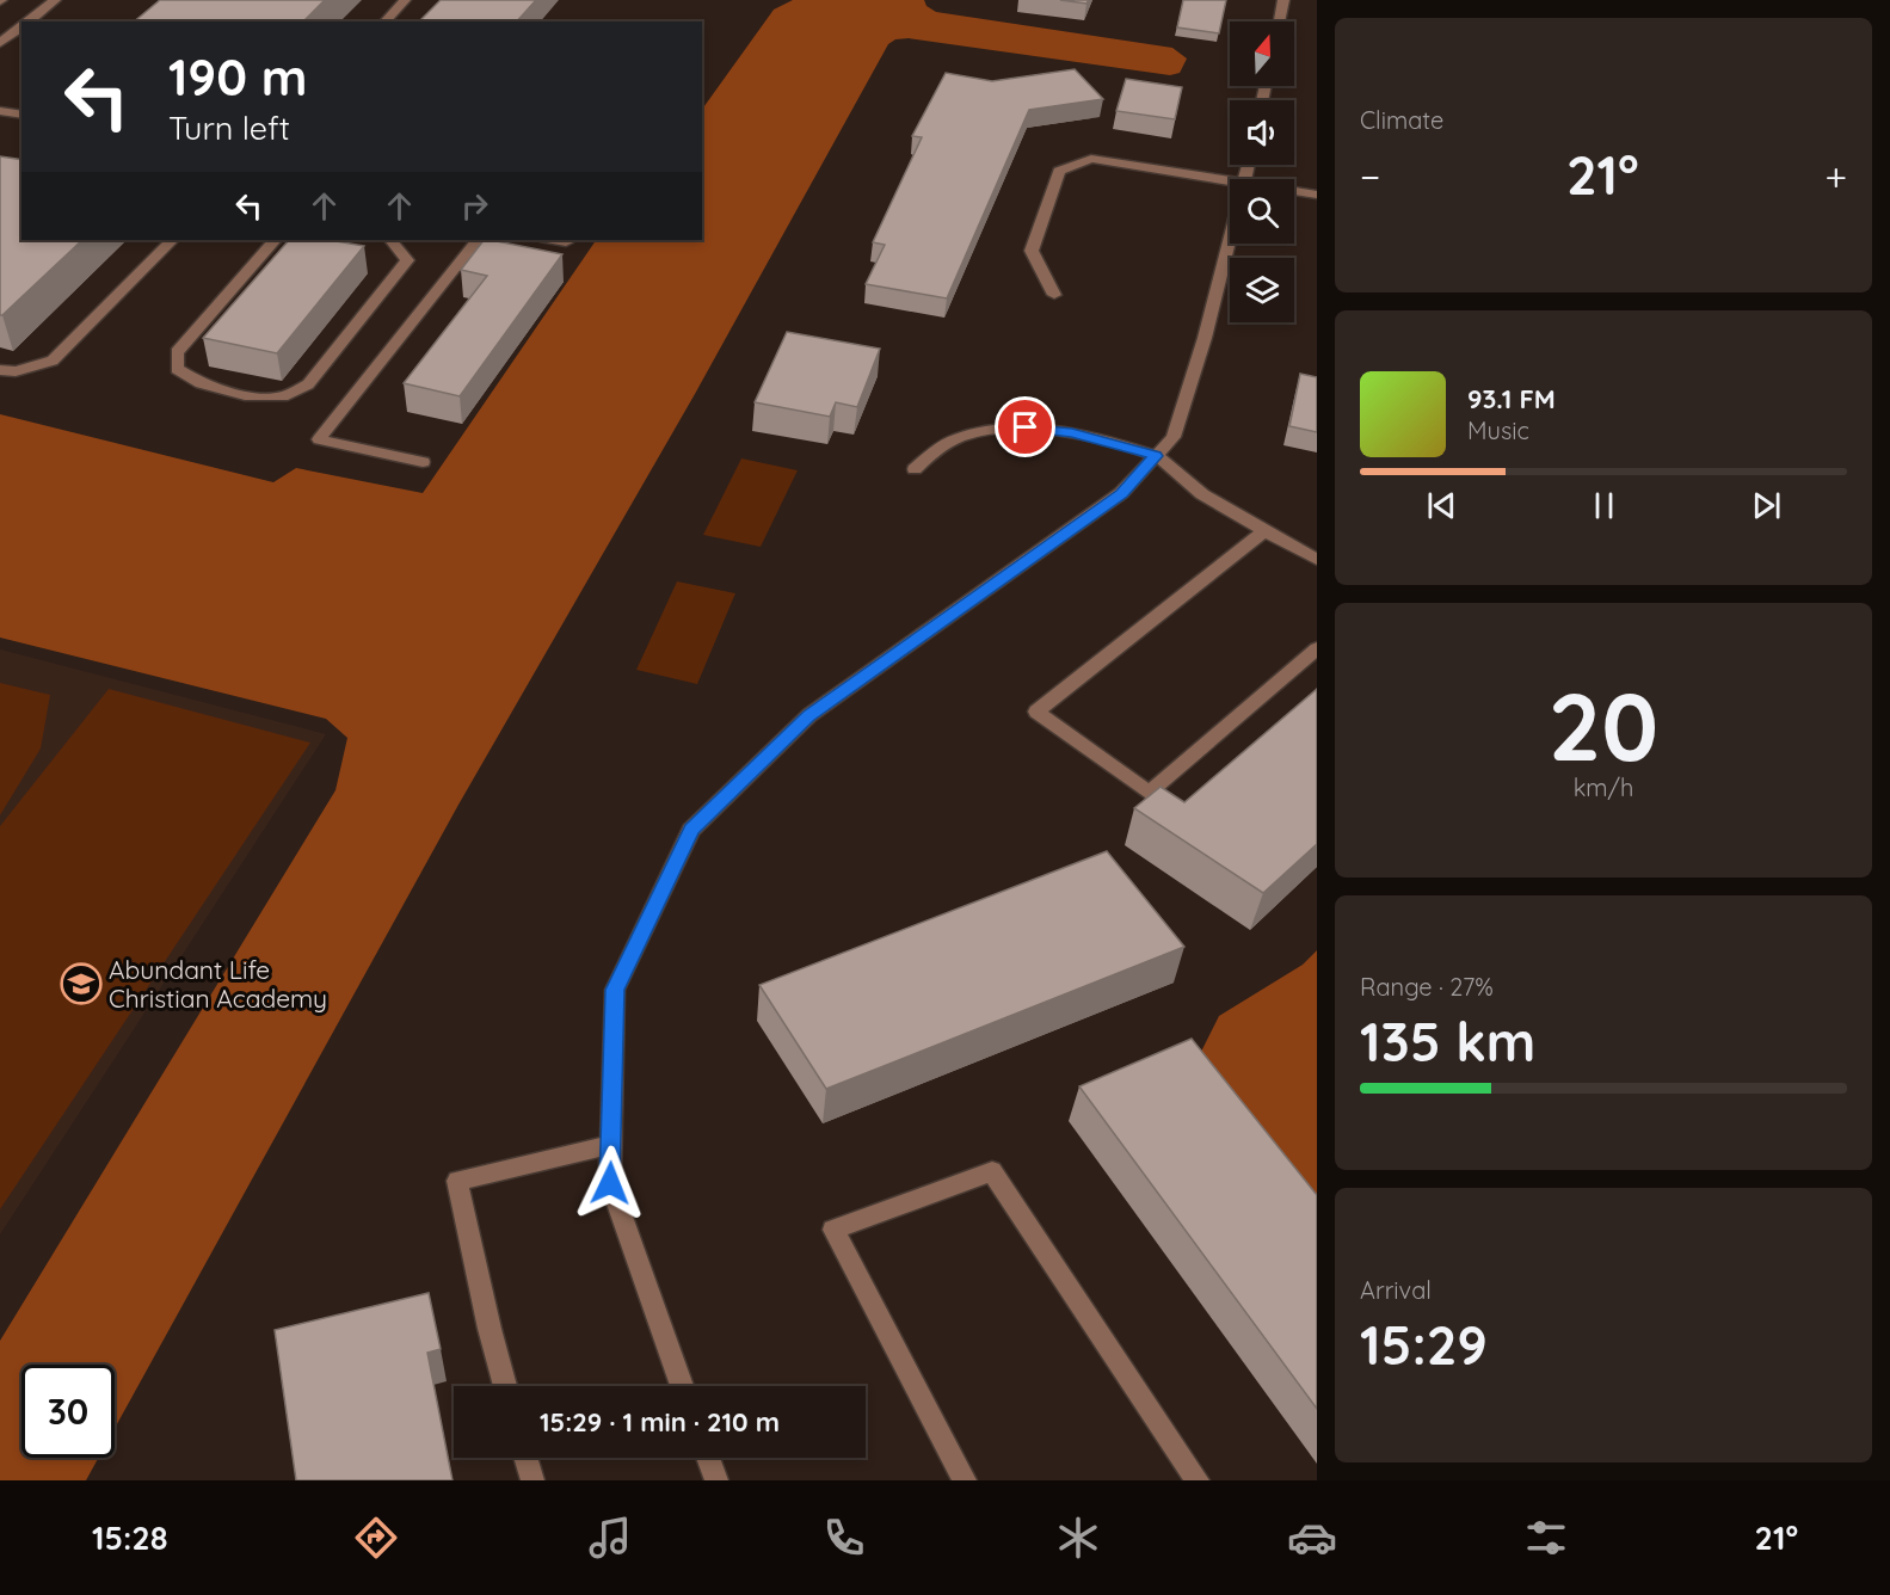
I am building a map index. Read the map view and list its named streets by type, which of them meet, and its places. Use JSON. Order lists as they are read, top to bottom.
{
  "places": {
    "school or university": ["Abundant Life Christian Academy"]
  },
  "north": "top",
  "page": {
    "tile": [
      "Climate",
      ["20", "km/h"],
      ["Range · 27%", "135 km"],
      ["Arrival", "15:29"]
    ],
    "turn": ["190 m", "Turn left"],
    "heat": ["−", "21°", "+"],
    "song": ["93.1 FM", "Music"],
    "limit": "30",
    "trip": "15:29 · 1 min · 210 m",
    "tabs": ["15:28", "21°"]
  }
}
